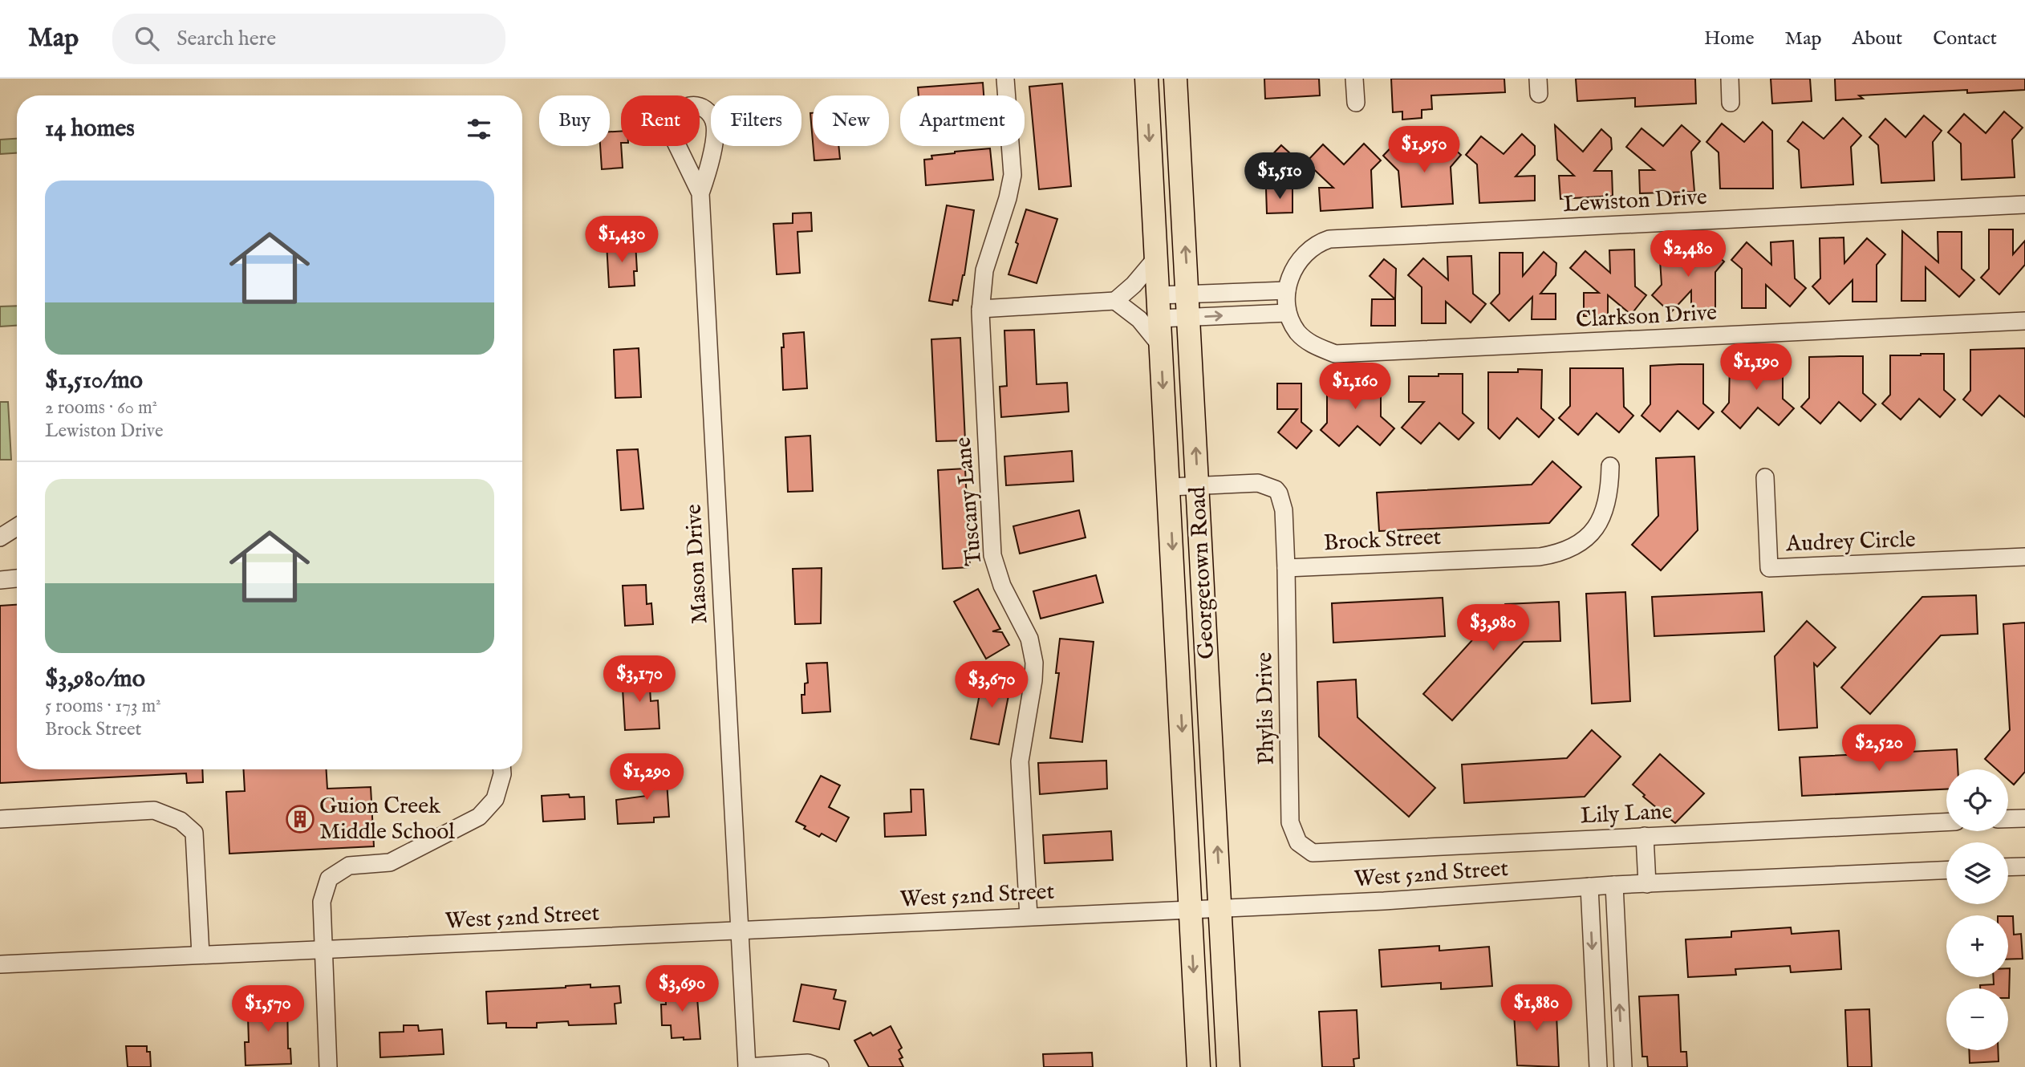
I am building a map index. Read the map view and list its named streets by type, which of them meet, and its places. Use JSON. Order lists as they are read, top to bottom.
{
  "streets": {
    "main road": ["Georgetown Road"],
    "street": [
      "Lewiston Drive",
      "Clarkson Drive",
      "Tuscany Lane",
      "Brock Street",
      "Audrey Circle",
      "Mason Drive",
      "Phylis Drive",
      "Lily Lane",
      "West 52nd Street"
    ]
  },
  "crossings": [
    ["Lewiston Drive", "Clarkson Drive"],
    ["Tuscany Lane", "West 52nd Street"],
    ["Brock Street", "Phylis Drive"],
    ["Mason Drive", "West 52nd Street"],
    ["Georgetown Road", "West 52nd Street"],
    ["Phylis Drive", "Lily Lane"]
  ],
  "places": {
    "building": ["Guion Creek Middle School"]
  },
  "page": {
    "header": "Map",
    "search": "Search here",
    "nav": [
      "Home",
      "Map",
      "About",
      "Contact"
    ],
    "chip": [
      "Buy",
      "Rent",
      "Filters",
      "New",
      "Apartment"
    ],
    "heading": "14 homes",
    "price": [
      "$1,950",
      "$1,510",
      "$1,430",
      "$2,480",
      "$1,190",
      "$1,160",
      "$3,980",
      "$3,170",
      "$3,670",
      "$2,520",
      "$1,290",
      "$3,690",
      "$1,880",
      "$1,570"
    ],
    "list": [
      {
        "name": "$1,510/mo",
        "note": "2 rooms · 60 m² · Lewiston Drive"
      },
      {
        "name": "$3,980/mo",
        "note": "5 rooms · 173 m² · Brock Street"
      }
    ],
    "map_buttons": ["+", "−"]
  }
}
